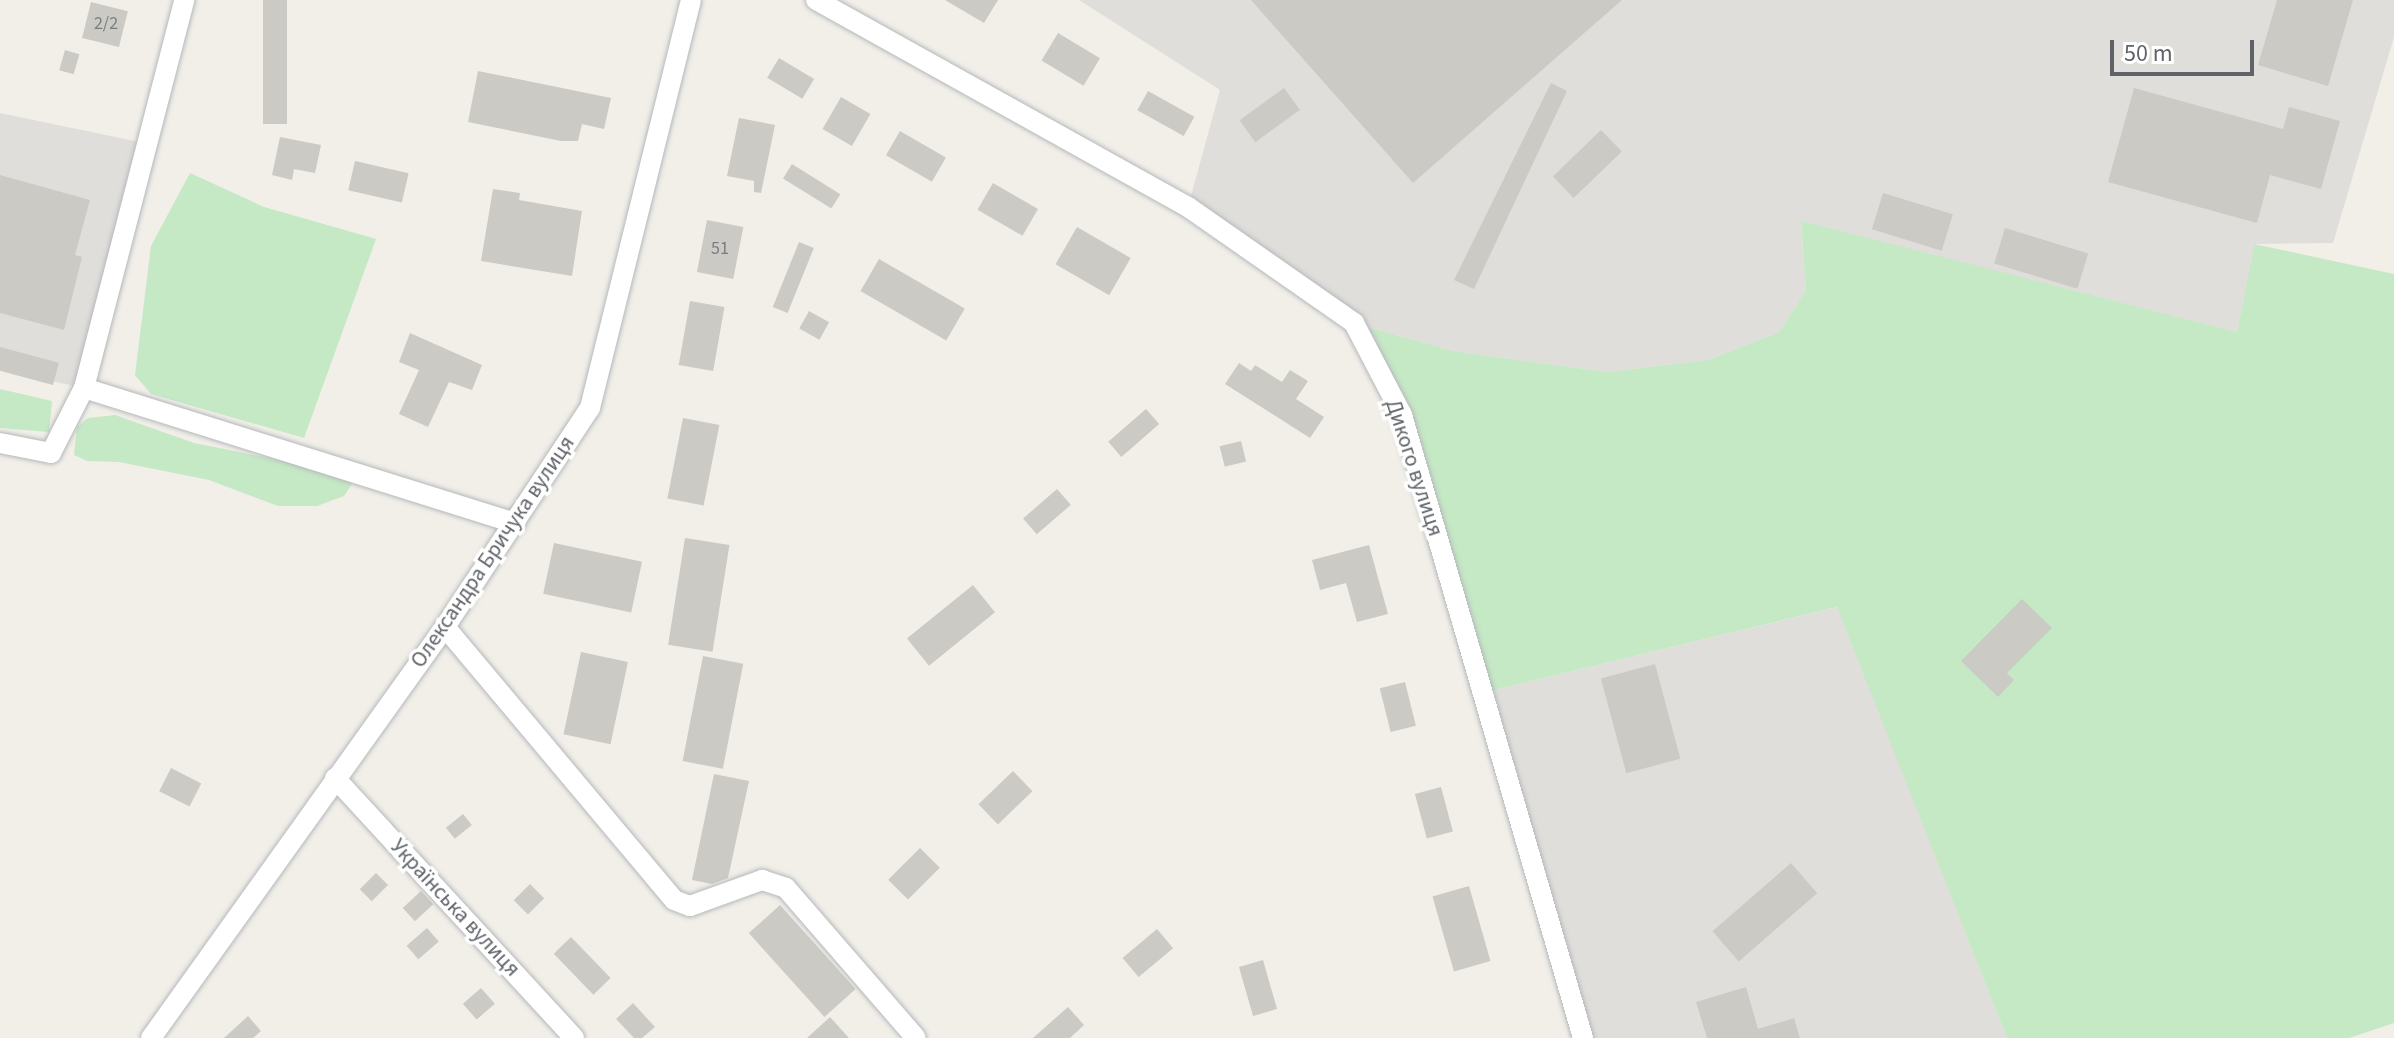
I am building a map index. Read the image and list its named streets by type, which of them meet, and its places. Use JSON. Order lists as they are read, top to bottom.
{
  "streets": {
    "street": ["Дикого вулиця", "Олександра Бричука вулиця", "Українська вулиця"]
  },
  "crossings": [
    ["Олександра Бричука вулиця", "Українська вулиця"]
  ],
  "house_numbers": ["2/2", "51"],
  "scale_bar": "50 m"
}
